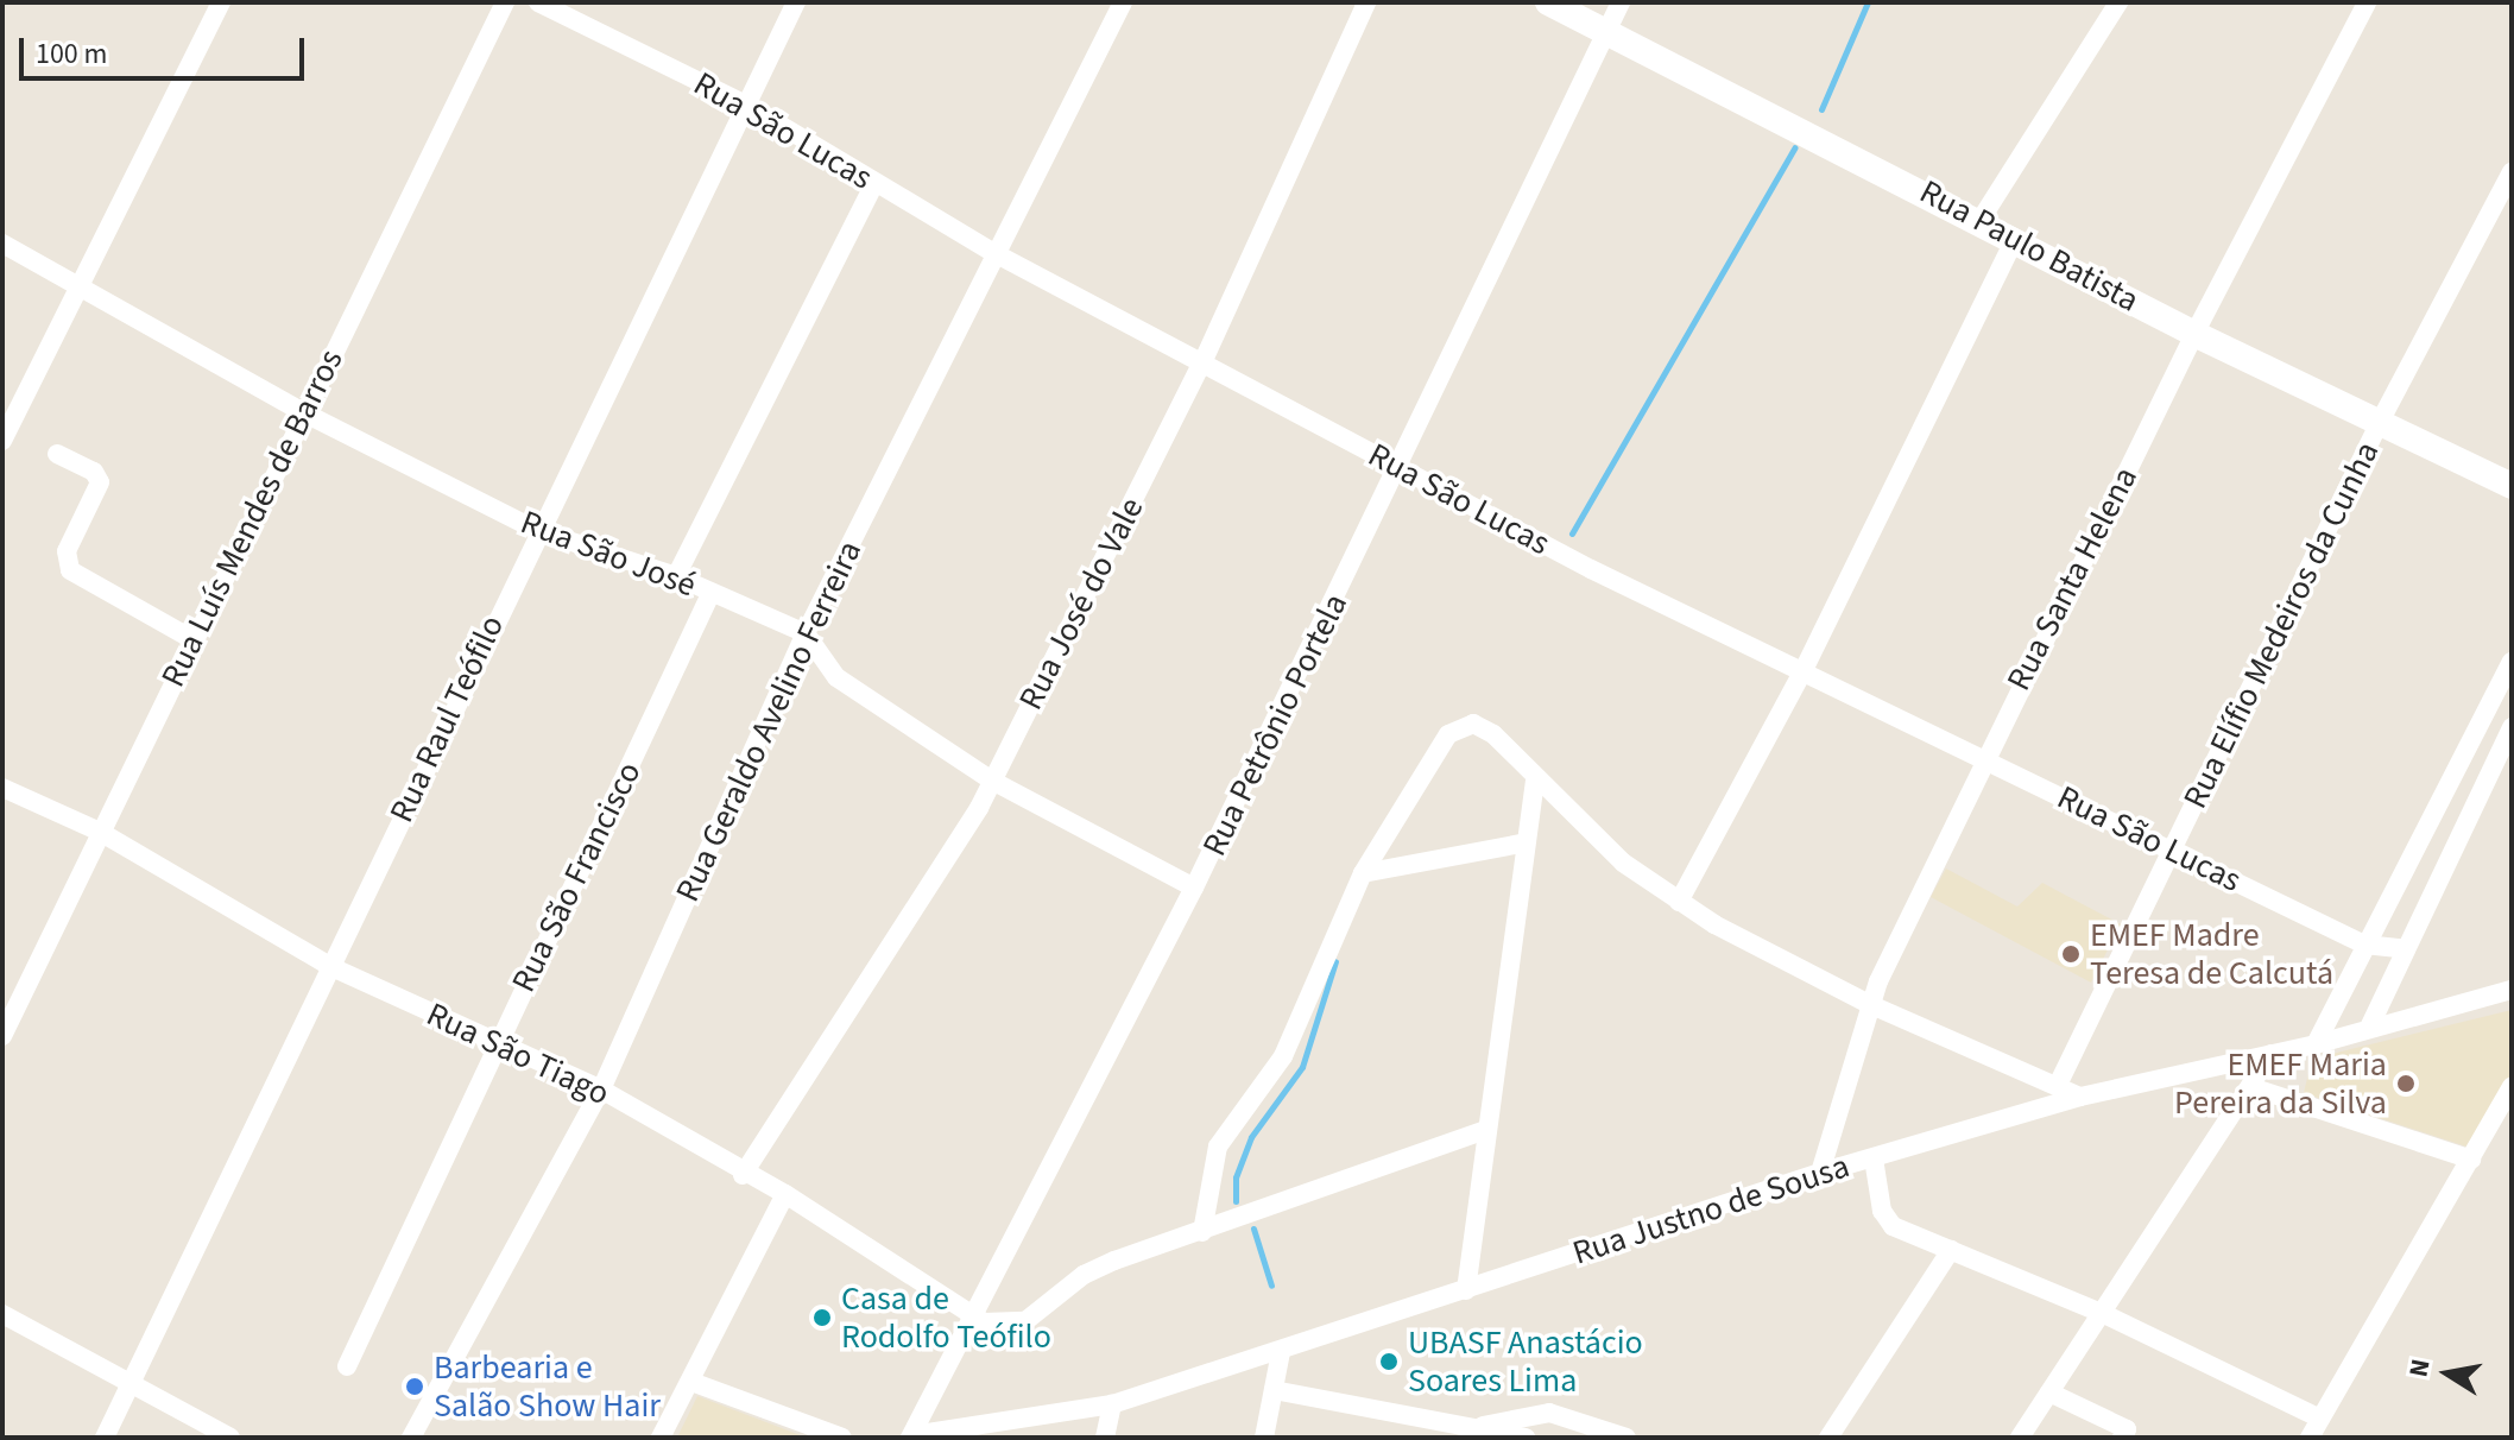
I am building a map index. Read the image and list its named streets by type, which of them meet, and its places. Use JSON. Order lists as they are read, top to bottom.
{
  "streets": {
    "street": [
      "Rua São Lucas",
      "Rua Paulo Batista",
      "Rua Luís Mendes de Barros",
      "Rua São José",
      "Rua Santa Helena",
      "Rua José do Vale",
      "Rua Elífio Medeiros da Cunha",
      "Rua Raul Teófilo",
      "Rua Geraldo Avelino Ferreira",
      "Rua Petrônio Portela",
      "Rua São Francisco",
      "Rua São Tiago",
      "Rua Justno de Sousa"
    ]
  },
  "crossings": [
    ["Rua São Lucas", "Rua Santa Helena"],
    ["Rua São Lucas", "Rua José do Vale"],
    ["Rua São Lucas", "Rua Elífio Medeiros da Cunha"],
    ["Rua São Lucas", "Rua Raul Teófilo"],
    ["Rua São Lucas", "Rua Geraldo Avelino Ferreira"],
    ["Rua São Lucas", "Rua Petrônio Portela"],
    ["Rua Paulo Batista", "Rua Santa Helena"],
    ["Rua Paulo Batista", "Rua Elífio Medeiros da Cunha"],
    ["Rua Paulo Batista", "Rua Petrônio Portela"],
    ["Rua Luís Mendes de Barros", "Rua São José"],
    ["Rua Luís Mendes de Barros", "Rua São Tiago"],
    ["Rua São José", "Rua Raul Teófilo"],
    ["Rua São José", "Rua Geraldo Avelino Ferreira"],
    ["Rua São José", "Rua São Francisco"],
    ["Rua Santa Helena", "Rua Justno de Sousa"],
    ["Rua José do Vale", "Rua São Tiago"],
    ["Rua Raul Teófilo", "Rua São Tiago"],
    ["Rua Geraldo Avelino Ferreira", "Rua São Tiago"],
    ["Rua Petrônio Portela", "Rua São Tiago"],
    ["Rua Petrônio Portela", "Rua Justno de Sousa"],
    ["Rua São Francisco", "Rua São Tiago"]
  ],
  "places": [
    "EMEF Madre Teresa de Calcutá",
    "EMEF Maria Pereira da Silva",
    "Casa de Rodolfo Teófilo",
    "UBASF Anastácio Soares Lima",
    "Barbearia e Salão Show Hair"
  ],
  "scale_bar": "100 m",
  "north": "left"
}
